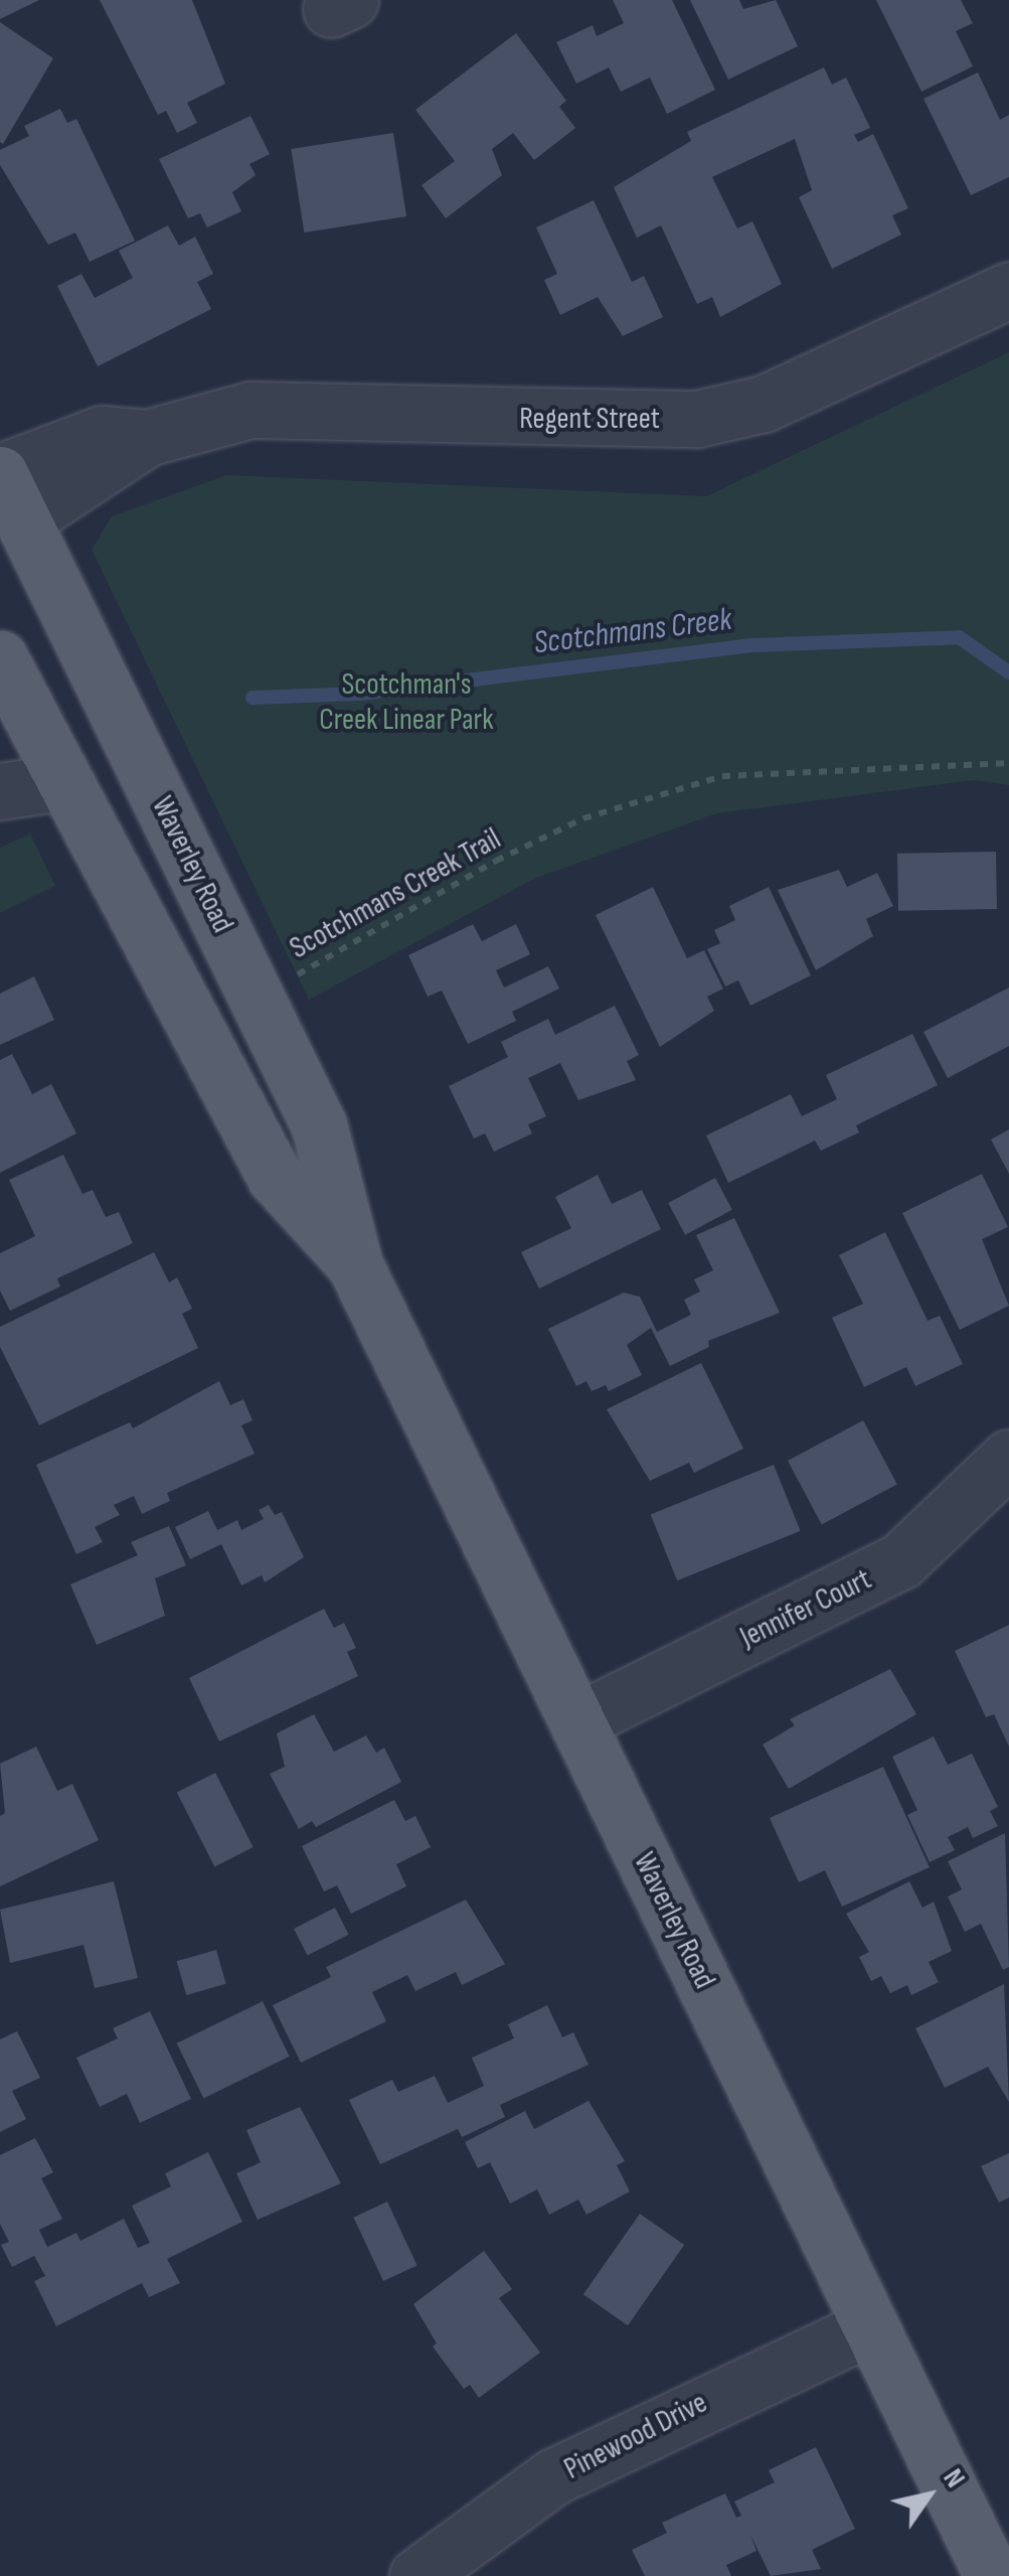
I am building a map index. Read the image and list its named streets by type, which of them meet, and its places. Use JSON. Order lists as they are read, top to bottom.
{
  "streets": {
    "main road": ["Waverley Road"],
    "street": ["Regent Street", "Jennifer Court", "Pinewood Drive"],
    "path": ["Scotchmans Creek Trail"]
  },
  "crossings": [
    ["Regent Street", "Waverley Road"],
    ["Waverley Road", "Scotchmans Creek Trail"],
    ["Waverley Road", "Jennifer Court"],
    ["Waverley Road", "Pinewood Drive"]
  ],
  "water": ["Scotchmans Creek"],
  "parks": ["Scotchman's Creek Linear Park"],
  "north": "top right"
}
